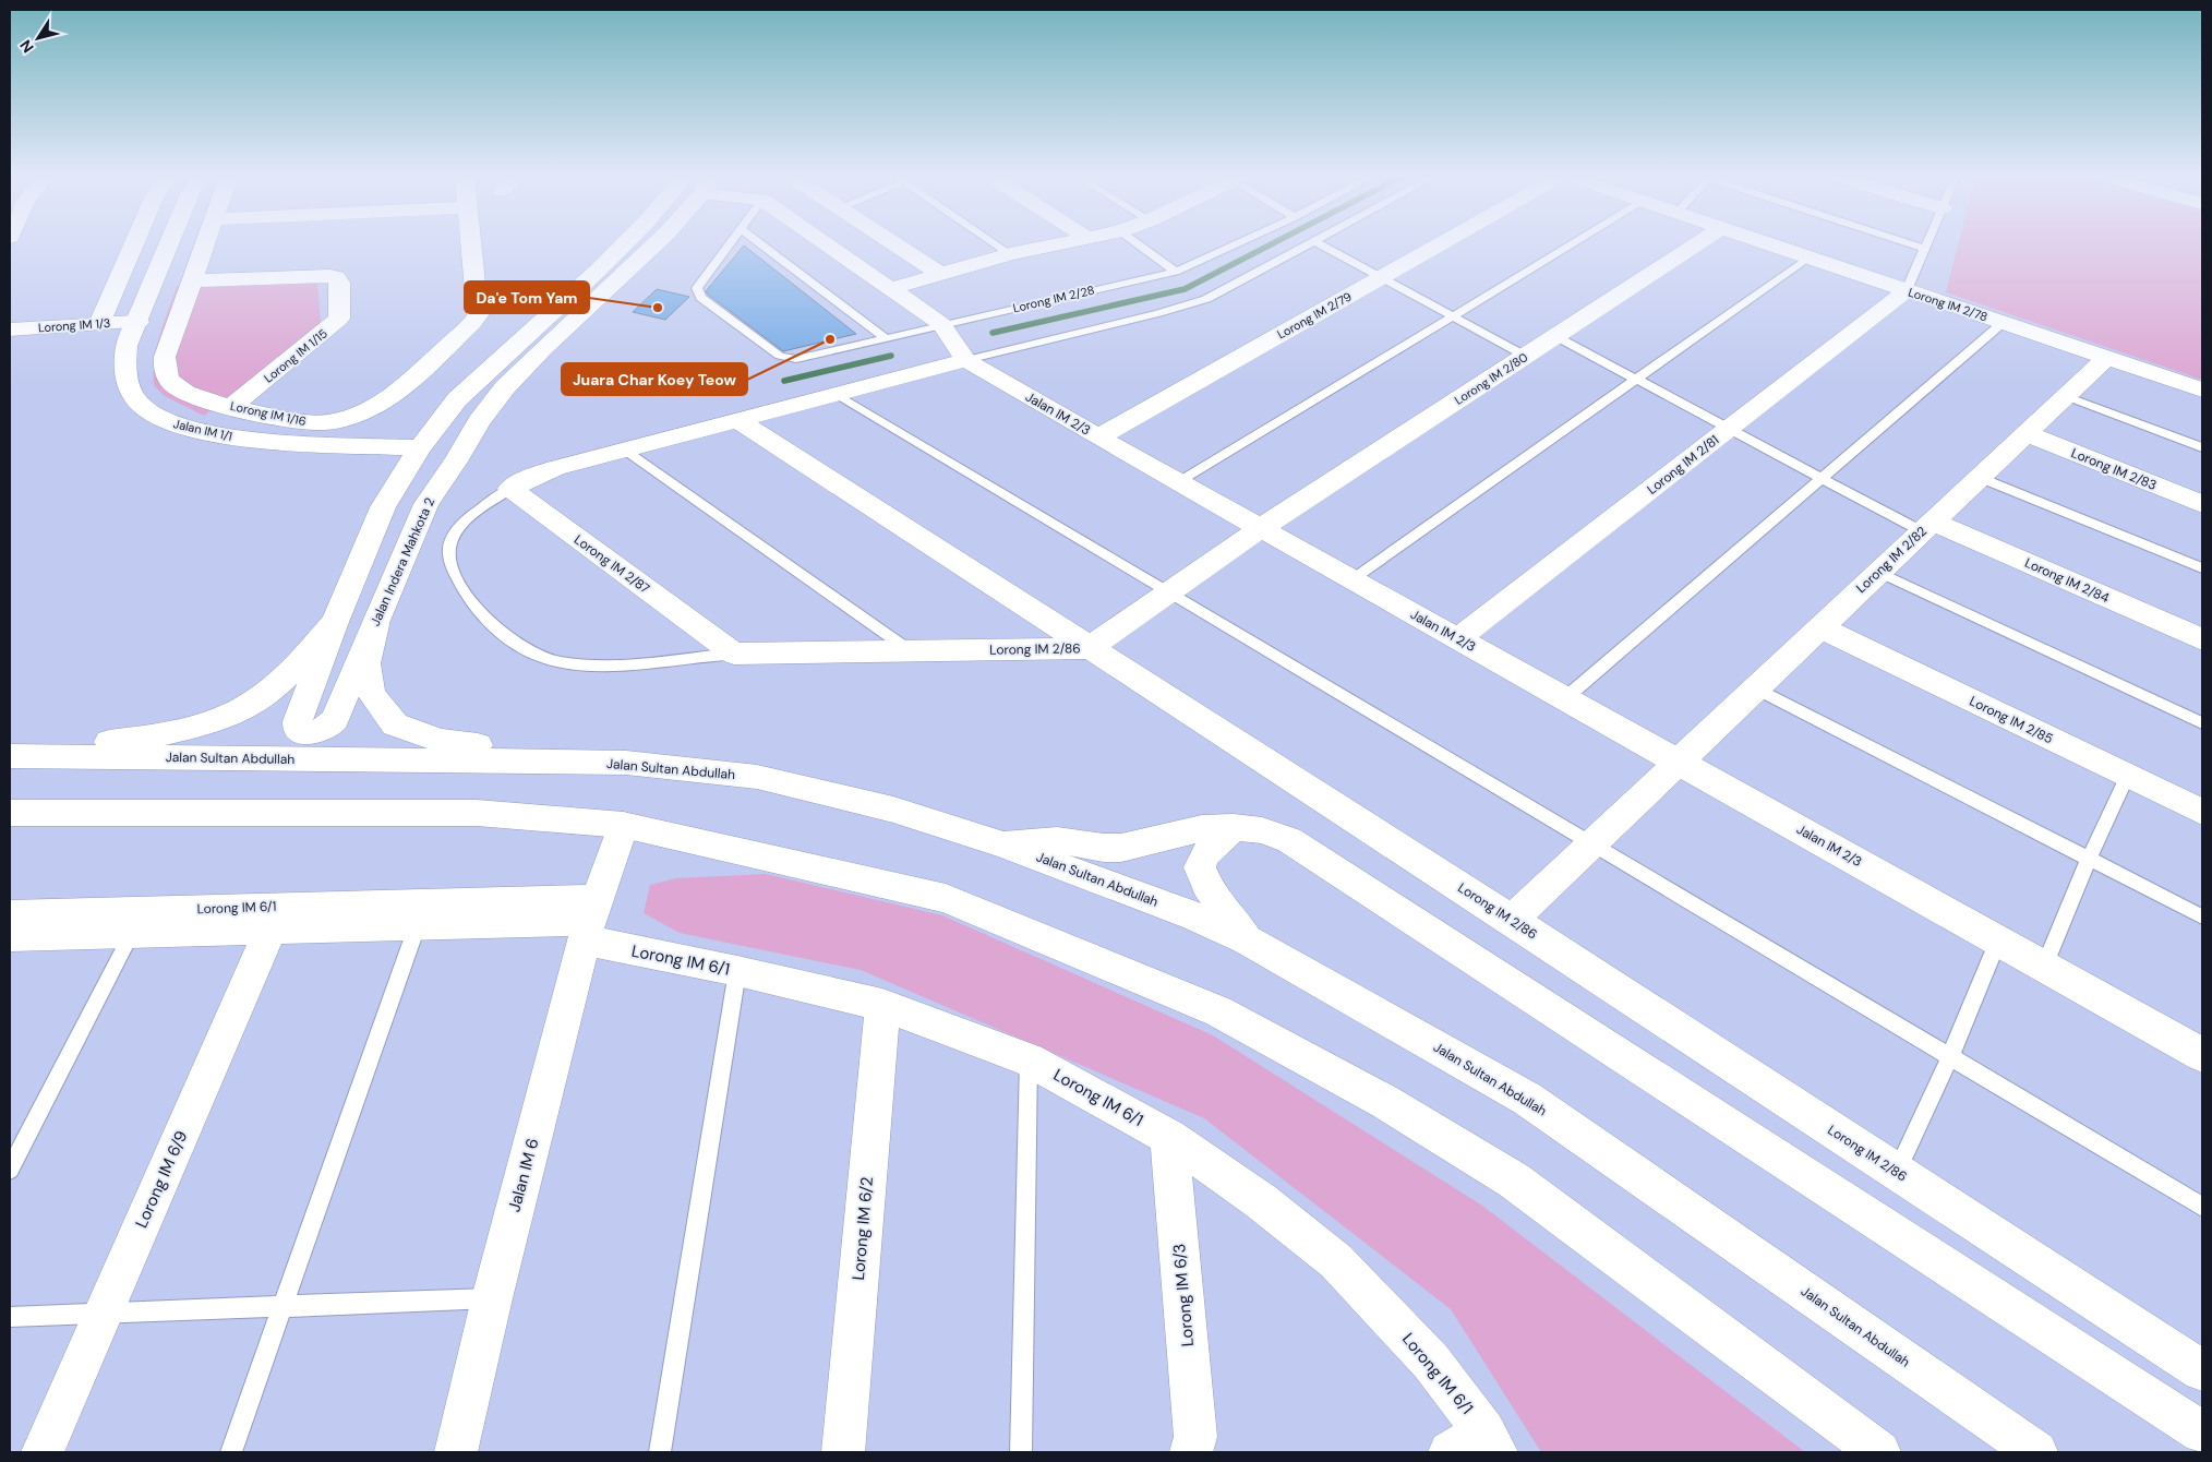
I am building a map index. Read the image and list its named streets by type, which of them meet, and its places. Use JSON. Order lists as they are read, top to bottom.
{
  "streets": {
    "street": [
      "Lorong IM 2/78",
      "Lorong IM 2/79",
      "Lorong IM 1/3",
      "Lorong IM 1/15",
      "Lorong IM 2/80",
      "Lorong IM 1/16",
      "Jalan IM 2/3",
      "Jalan IM 1/1",
      "Lorong IM 2/81",
      "Lorong IM 2/83",
      "Lorong IM 2/82",
      "Jalan Indera Mahkota 2",
      "Lorong IM 2/87",
      "Lorong IM 2/84",
      "Lorong IM 2/86",
      "Lorong IM 2/85",
      "Jalan Sultan Abdullah",
      "Lorong IM 6/1",
      "Jalan IM 6",
      "Lorong IM 6/9",
      "Lorong IM 6/2",
      "Lorong IM 6/3"
    ],
    "lane": ["Lorong IM 2/28"]
  },
  "crossings": [
    ["Lorong IM 2/28", "Jalan IM 2/3"],
    ["Lorong IM 2/78", "Lorong IM 2/81"],
    ["Lorong IM 2/78", "Lorong IM 2/82"],
    ["Lorong IM 2/79", "Jalan IM 2/3"],
    ["Lorong IM 1/3", "Jalan IM 1/1"],
    ["Lorong IM 1/15", "Lorong IM 1/16"],
    ["Lorong IM 2/80", "Jalan IM 2/3"],
    ["Lorong IM 2/80", "Lorong IM 2/86"],
    ["Jalan IM 2/3", "Lorong IM 2/81"],
    ["Jalan IM 2/3", "Lorong IM 2/82"],
    ["Lorong IM 2/83", "Lorong IM 2/82"],
    ["Lorong IM 2/82", "Lorong IM 2/84"],
    ["Lorong IM 2/82", "Lorong IM 2/86"],
    ["Lorong IM 2/82", "Lorong IM 2/85"],
    ["Lorong IM 2/87", "Lorong IM 2/86"],
    ["Lorong IM 6/1", "Jalan IM 6"],
    ["Lorong IM 6/1", "Lorong IM 6/9"],
    ["Lorong IM 6/1", "Lorong IM 6/2"],
    ["Lorong IM 6/1", "Lorong IM 6/3"]
  ],
  "places": ["Da'e Tom Yam", "Juara Char Koey Teow"],
  "north": "bottom left"
}
